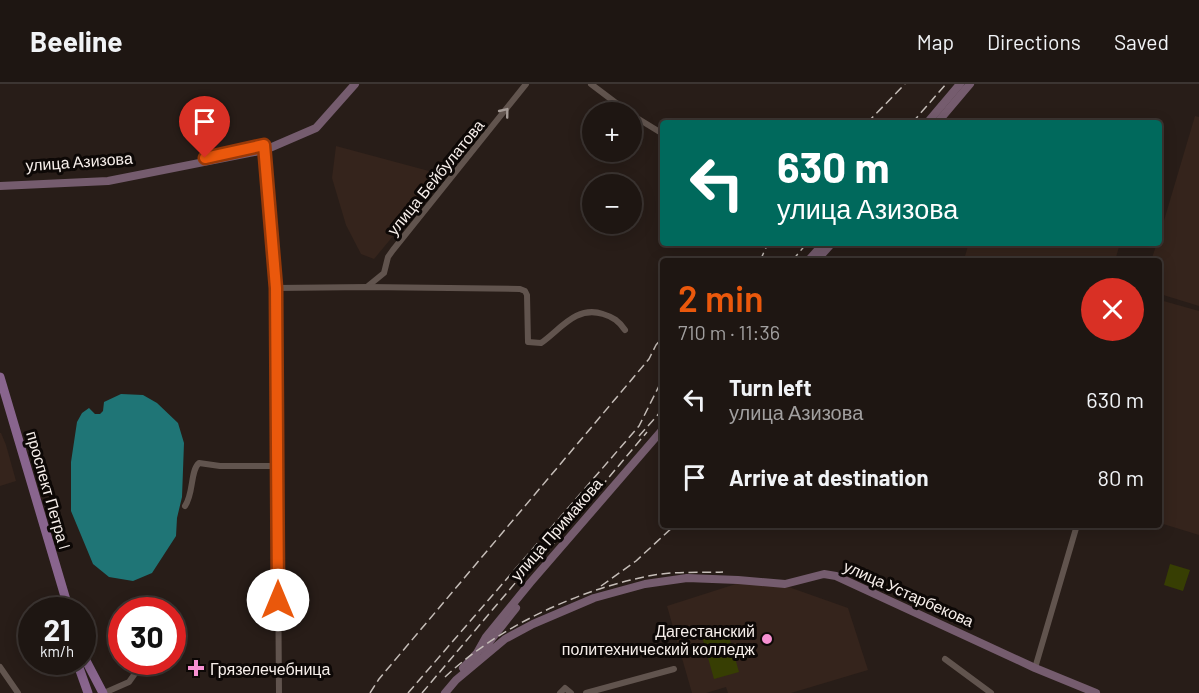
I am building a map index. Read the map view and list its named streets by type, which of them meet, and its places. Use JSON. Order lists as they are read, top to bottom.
{
  "streets": {
    "main road": [
      "улица Азизова",
      "проспект Петра I",
      "улица Примакова",
      "улица Устарбекова"
    ],
    "street": ["улица Бейбулатова"]
  },
  "crossings": [
    ["улица Примакова", "улица Устарбекова"]
  ],
  "one_way": ["улица Бейбулатова"],
  "places": {
    "other": ["Дагестанский политехнический колледж"],
    "health": ["Грязелечебница"]
  },
  "page": {
    "header": "Beeline",
    "nav": ["Map", "Directions", "Saved"],
    "map_buttons": ["+", "−"],
    "turn": ["630 m", "улица Азизова"],
    "heading": ["2 min", "710 m · 11:36"],
    "list": [
      {
        "name": "Turn left",
        "note": "улица Азизова",
        "value": "630 m"
      },
      {
        "name": "Arrive at destination",
        "value": "80 m"
      }
    ],
    "speed": "21 km/h",
    "limit": "30"
  }
}
